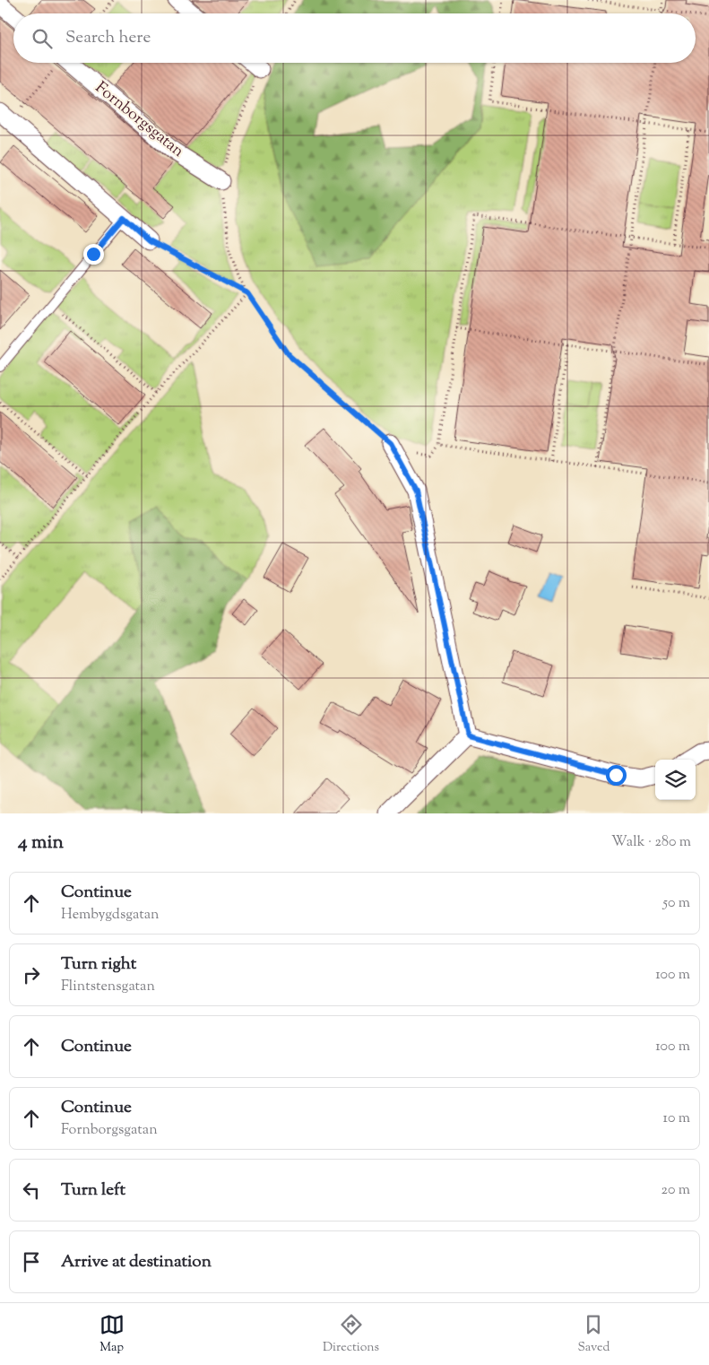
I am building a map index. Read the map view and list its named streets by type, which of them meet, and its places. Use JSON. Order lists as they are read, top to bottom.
{
  "streets": {
    "street": ["Fornborgsgatan"]
  },
  "page": {
    "search": "Search here",
    "heading": ["4 min", "Walk · 280 m"],
    "list": [
      ["Continue", "Hembygdsgatan", "50 m"],
      ["Turn right", "Flintstensgatan", "100 m"],
      ["Continue", "100 m"],
      ["Continue", "Fornborgsgatan", "10 m"],
      ["Turn left", "20 m"],
      "Arrive at destination"
    ],
    "nav": ["Map", "Directions", "Saved"]
  }
}
